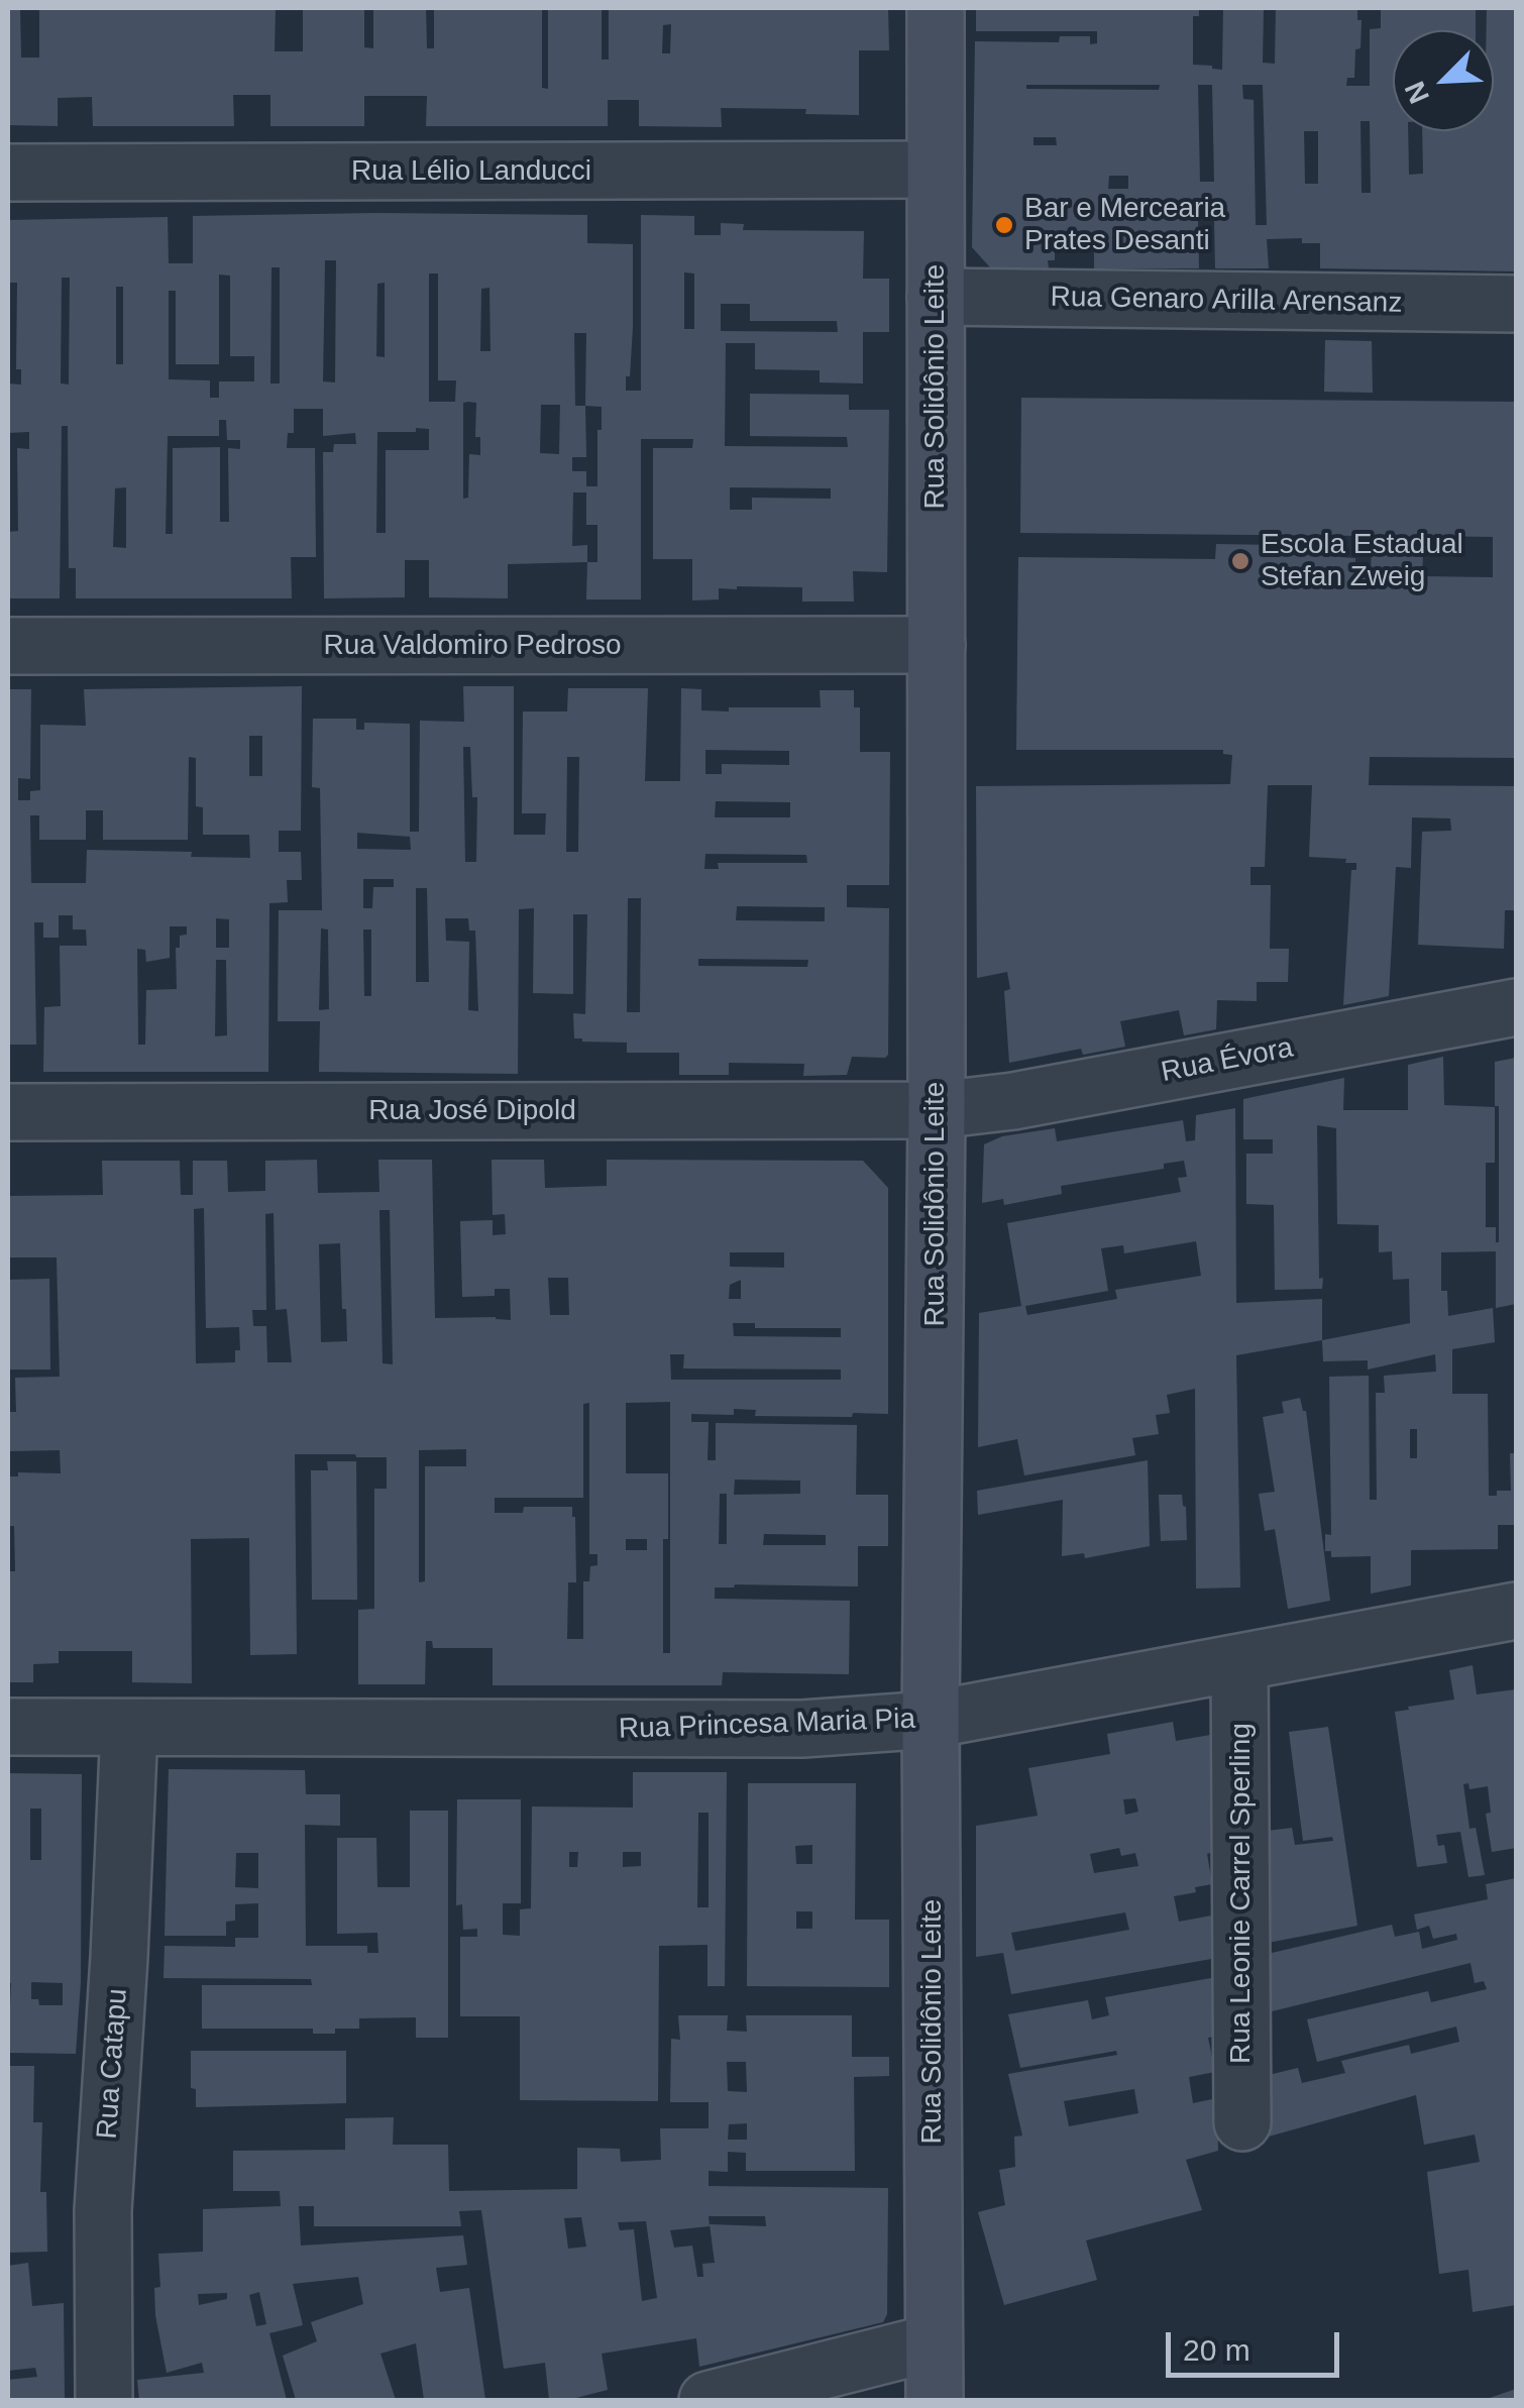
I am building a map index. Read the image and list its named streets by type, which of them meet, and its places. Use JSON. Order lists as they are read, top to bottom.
{
  "streets": {
    "main road": ["Rua Solidônio Leite"],
    "street": [
      "Rua Lélio Landucci",
      "Rua Genaro Arilla Arensanz",
      "Rua Valdomiro Pedroso",
      "Rua Évora",
      "Rua José Dipold",
      "Rua Princesa Maria Pia",
      "Rua Leonie Carrel Sperling",
      "Rua Catapu"
    ]
  },
  "crossings": [
    ["Rua Lélio Landucci", "Rua Solidônio Leite"],
    ["Rua Genaro Arilla Arensanz", "Rua Solidônio Leite"],
    ["Rua Solidônio Leite", "Rua Valdomiro Pedroso"],
    ["Rua Solidônio Leite", "Rua Évora"],
    ["Rua Solidônio Leite", "Rua José Dipold"],
    ["Rua Solidônio Leite", "Rua Princesa Maria Pia"],
    ["Rua Évora", "Rua José Dipold"],
    ["Rua Princesa Maria Pia", "Rua Leonie Carrel Sperling"],
    ["Rua Princesa Maria Pia", "Rua Catapu"]
  ],
  "places": ["Bar e Mercearia Prates Desanti", "Escola Estadual Stefan Zweig"],
  "scale_bar": "20 m",
  "north": "bottom left"
}
